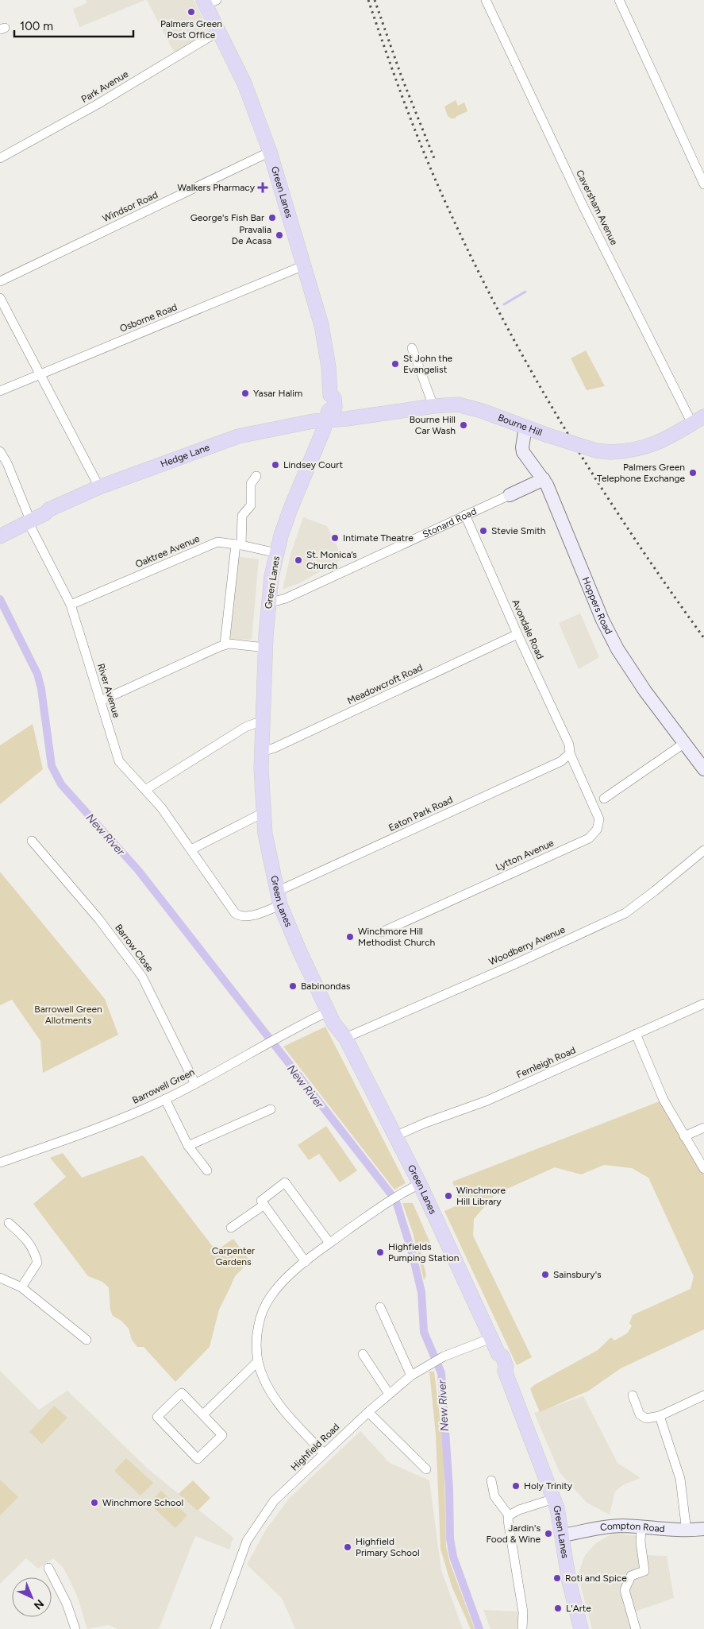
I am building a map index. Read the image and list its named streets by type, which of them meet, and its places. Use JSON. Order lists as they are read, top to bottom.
{
  "streets": {
    "main road": ["Green Lanes", "Bourne Hill", "Hedge Lane"],
    "street": [
      "Park Avenue",
      "Windsor Road",
      "Caversham Avenue",
      "Osborne Road",
      "Stonard Road",
      "Oaktree Avenue",
      "Hoppers Road",
      "Avondale Road",
      "Meadowcroft Road",
      "River Avenue",
      "Eaton Park Road",
      "Lytton Avenue",
      "Woodberry Avenue",
      "Barrow Close",
      "Fernleigh Road",
      "Barrowell Green",
      "Highfield Road",
      "Compton Road"
    ]
  },
  "crossings": [
    ["Park Avenue", "Green Lanes"],
    ["Green Lanes", "Windsor Road"],
    ["Green Lanes", "Osborne Road"],
    ["Green Lanes", "Bourne Hill"],
    ["Green Lanes", "Hedge Lane"],
    ["Green Lanes", "Stonard Road"],
    ["Green Lanes", "Oaktree Avenue"],
    ["Green Lanes", "Meadowcroft Road"],
    ["Green Lanes", "River Avenue"],
    ["Green Lanes", "Eaton Park Road"],
    ["Green Lanes", "Woodberry Avenue"],
    ["Green Lanes", "Fernleigh Road"],
    ["Green Lanes", "Barrowell Green"],
    ["Green Lanes", "Highfield Road"],
    ["Green Lanes", "Compton Road"],
    ["Caversham Avenue", "Bourne Hill"],
    ["Bourne Hill", "Hedge Lane"],
    ["Bourne Hill", "Hoppers Road"],
    ["Hedge Lane", "River Avenue"],
    ["Stonard Road", "Hoppers Road"],
    ["Stonard Road", "Avondale Road"],
    ["Oaktree Avenue", "River Avenue"],
    ["Avondale Road", "Meadowcroft Road"],
    ["Avondale Road", "Eaton Park Road"],
    ["Avondale Road", "Lytton Avenue"],
    ["Eaton Park Road", "Lytton Avenue"],
    ["Barrow Close", "Barrowell Green"]
  ],
  "water": ["New River"],
  "parks": ["Barrowell Green Allotments", "Carpenter Gardens"],
  "places": {
    "other": [
      "Palmers Green Post Office",
      "George's Fish Bar",
      "Pravalia De Acasa",
      "St John the Evangelist",
      "Yasar Halim",
      "Bourne Hill Car Wash",
      "Lindsey Court",
      "Palmers Green Telephone Exchange",
      "Stevie Smith",
      "Intimate Theatre",
      "St. Monica’s Church",
      "Winchmore Hill Methodist Church",
      "Babinondas",
      "Winchmore Hill Library",
      "Highfields Pumping Station",
      "Sainsbury's",
      "Holy Trinity",
      "Winchmore School",
      "Jardin's Food & Wine",
      "Highfield Primary School",
      "Roti and Spice",
      "L'Arte"
    ],
    "health": ["Walkers Pharmacy"]
  },
  "scale_bar": "100 m",
  "north": "bottom right"
}
